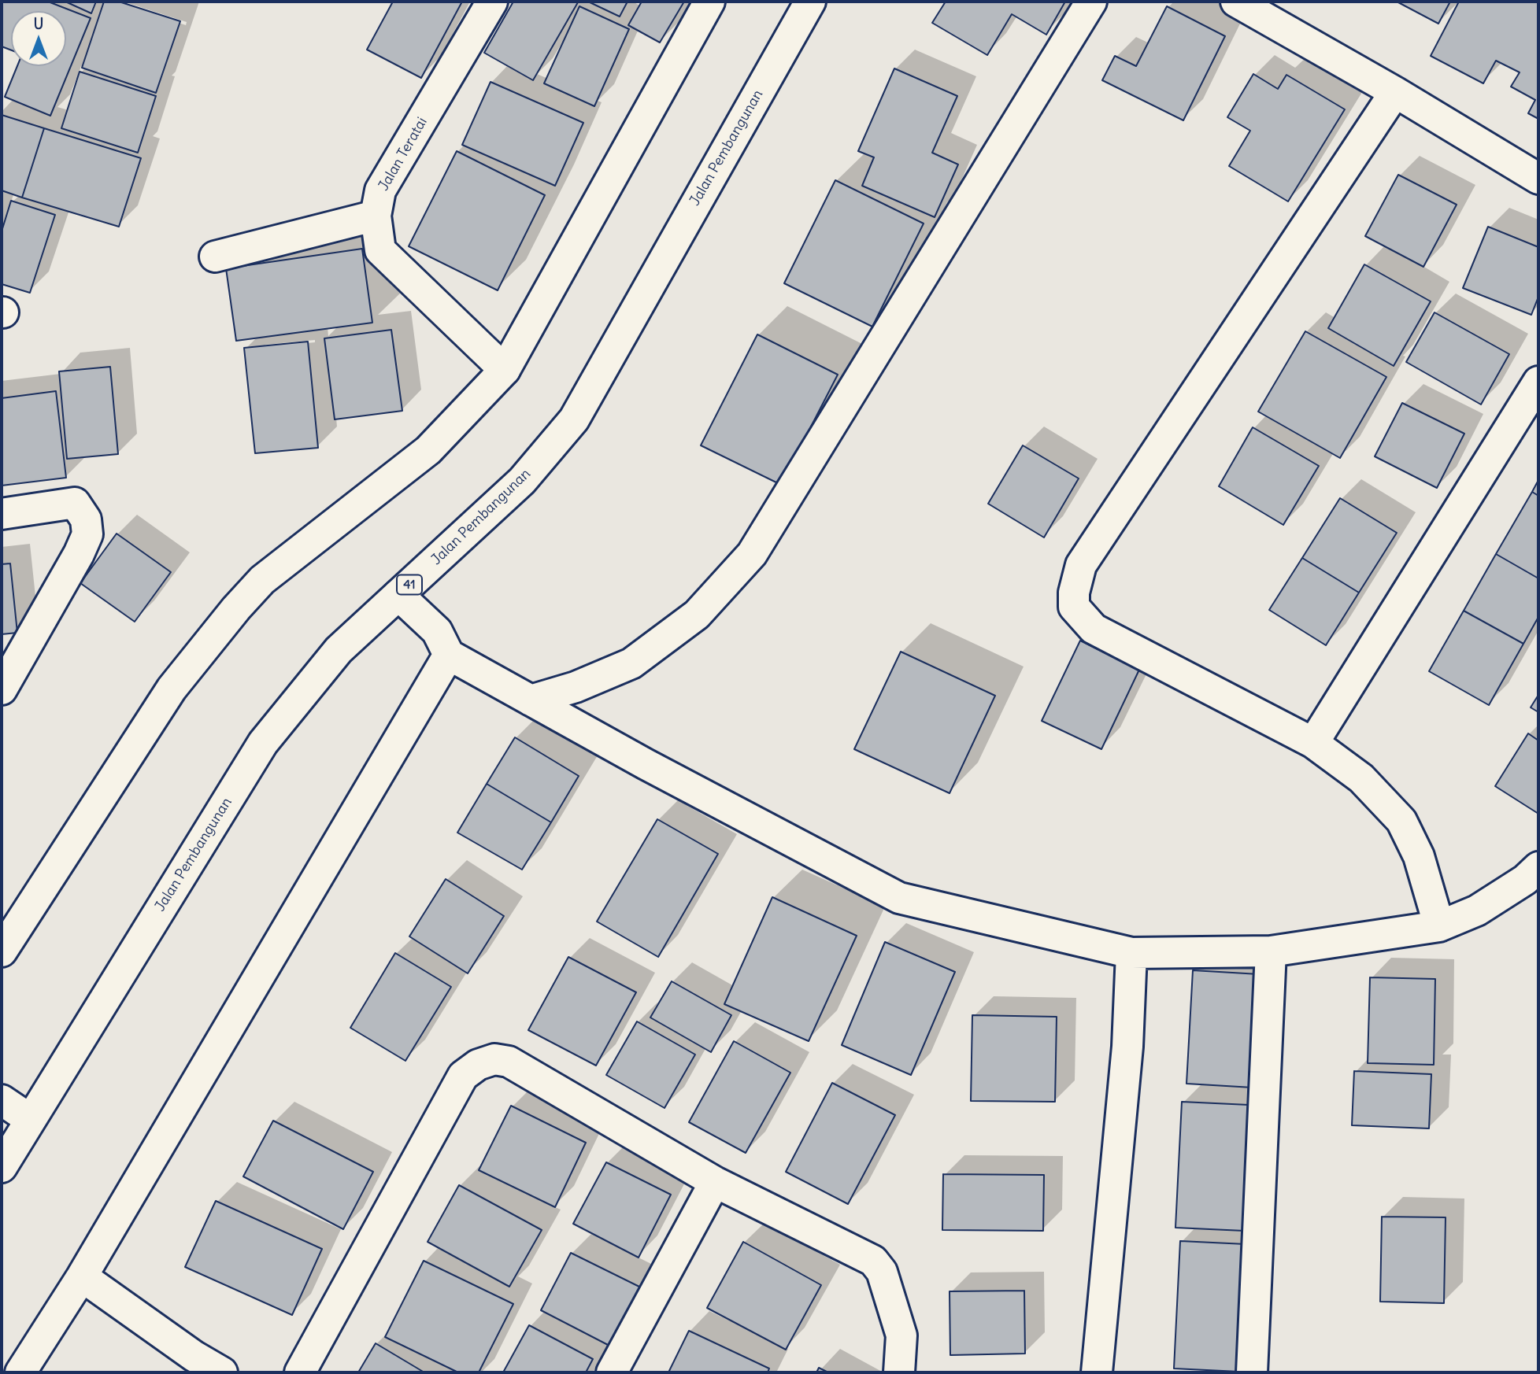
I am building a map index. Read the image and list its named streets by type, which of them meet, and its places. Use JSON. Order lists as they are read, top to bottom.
{
  "streets": {
    "main road": ["Jalan Pembangunan", "Jalan Teratai", "41"]
  },
  "north": "top"
}
